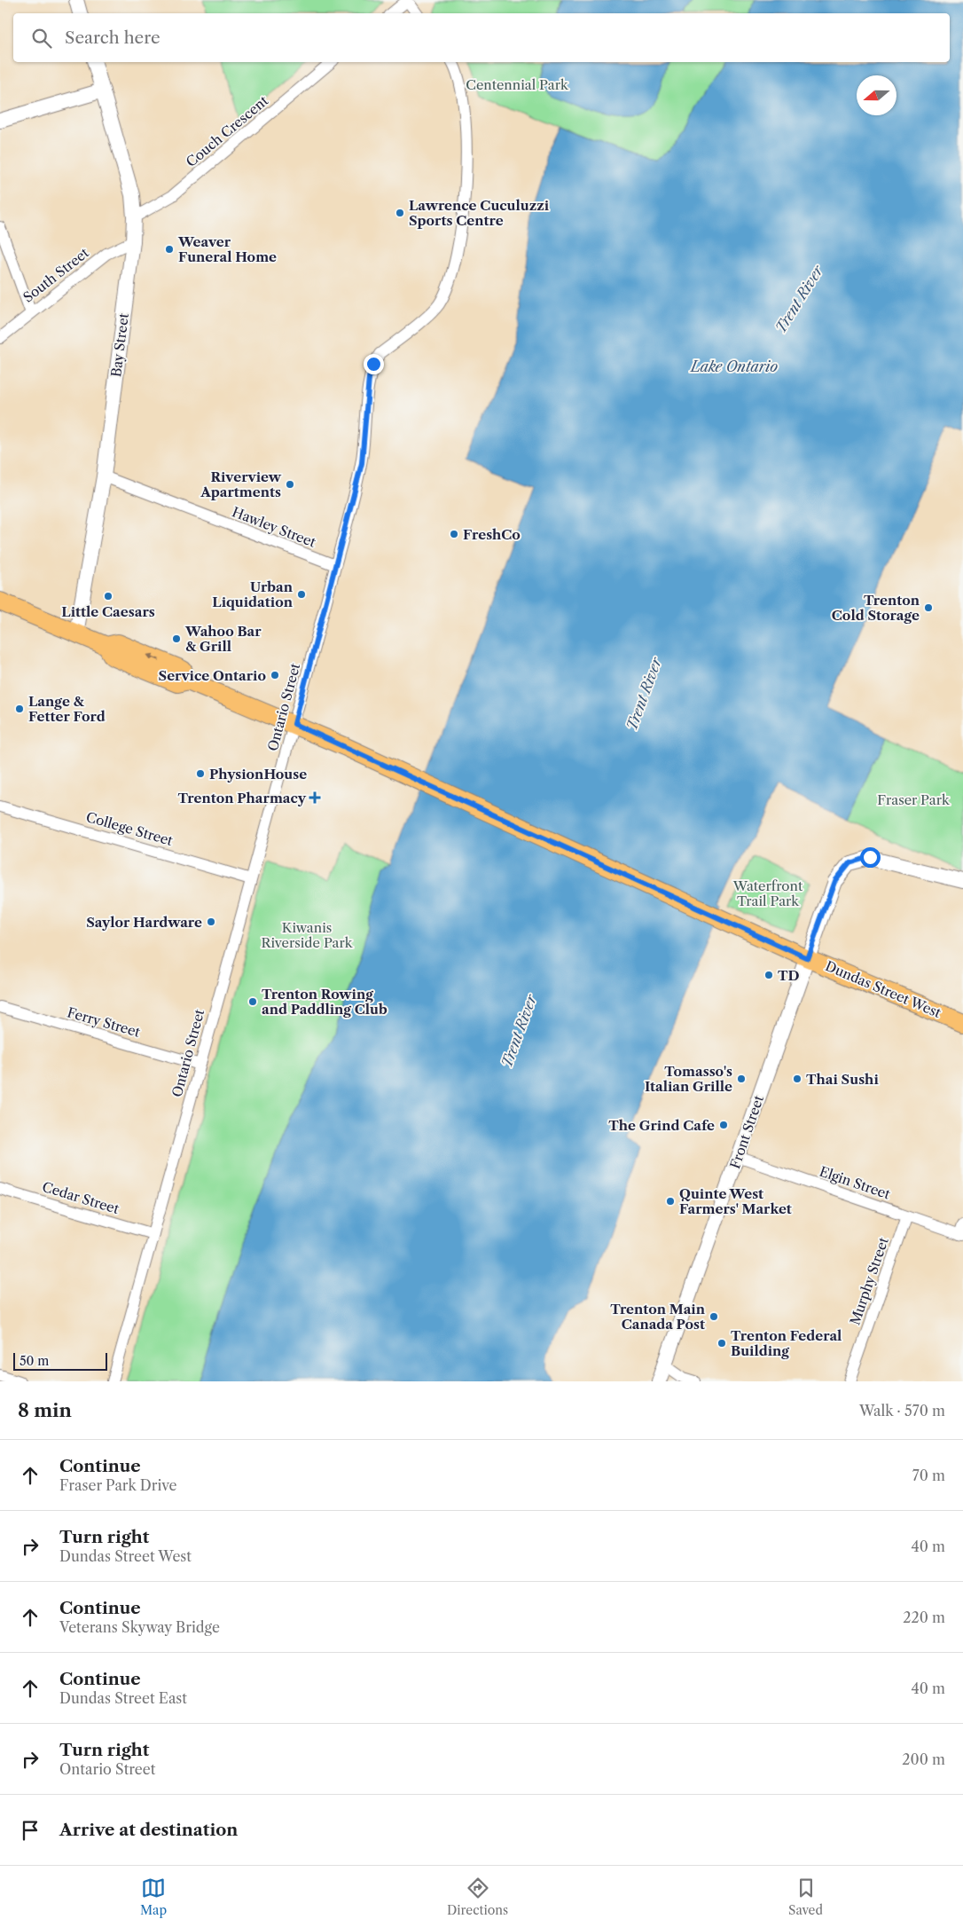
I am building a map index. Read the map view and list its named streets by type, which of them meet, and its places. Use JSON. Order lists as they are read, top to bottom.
{
  "streets": {
    "main road": ["Dundas Street West"],
    "street": [
      "Couch Crescent",
      "South Street",
      "Bay Street",
      "Hawley Street",
      "Ontario Street",
      "College Street",
      "Ferry Street",
      "Front Street",
      "Elgin Street",
      "Cedar Street",
      "Murphy Street"
    ]
  },
  "crossings": [
    ["Couch Crescent", "Bay Street"],
    ["South Street", "Bay Street"],
    ["Bay Street", "Hawley Street"],
    ["Bay Street", "Dundas Street West"],
    ["Hawley Street", "Ontario Street"],
    ["Ontario Street", "College Street"],
    ["Ontario Street", "Dundas Street West"],
    ["Ontario Street", "Ferry Street"],
    ["Ontario Street", "Cedar Street"],
    ["Dundas Street West", "Front Street"],
    ["Front Street", "Elgin Street"],
    ["Elgin Street", "Murphy Street"]
  ],
  "water": ["Trent River", "Lake Ontario"],
  "parks": [
    "Centennial Park",
    "Fraser Park",
    "Waterfront Trail Park",
    "Kiwanis Riverside Park"
  ],
  "places": {
    "other": [
      "Lawrence Cuculuzzi Sports Centre",
      "Weaver Funeral Home",
      "Riverview Apartments",
      "FreshCo",
      "Urban Liquidation",
      "Little Caesars",
      "Trenton Cold Storage",
      "Wahoo Bar & Grill",
      "Service Ontario",
      "Lange & Fetter Ford",
      "PhysionHouse",
      "Saylor Hardware",
      "TD",
      "Trenton Rowing and Paddling Club",
      "Tomasso's Italian Grille",
      "Thai Sushi",
      "The Grind Cafe",
      "Quinte West Farmers' Market",
      "Trenton Main Canada Post",
      "Trenton Federal Building"
    ],
    "health": ["Trenton Pharmacy"]
  },
  "scale_bar": "50 m",
  "north": "left",
  "page": {
    "search": "Search here",
    "scale": "50 m",
    "heading": ["8 min", "Walk · 570 m"],
    "list": [
      ["Continue", "Fraser Park Drive", "70 m"],
      ["Turn right", "Dundas Street West", "40 m"],
      ["Continue", "Veterans Skyway Bridge", "220 m"],
      ["Continue", "Dundas Street East", "40 m"],
      ["Turn right", "Ontario Street", "200 m"],
      "Arrive at destination"
    ],
    "nav": ["Map", "Directions", "Saved"]
  }
}
